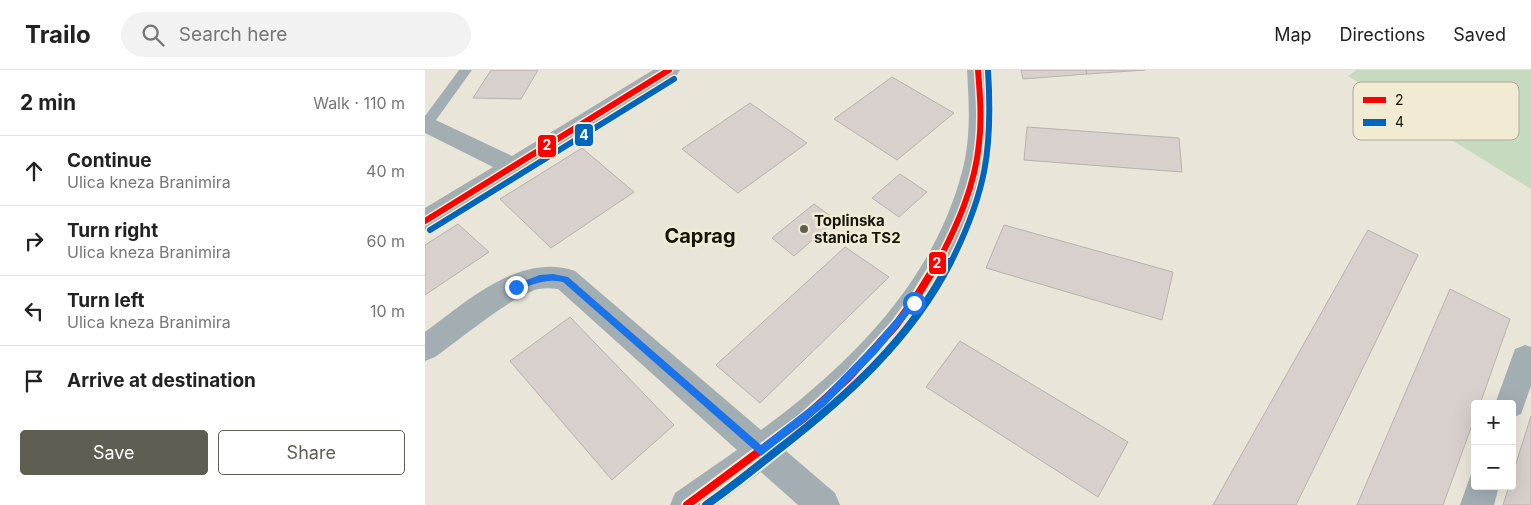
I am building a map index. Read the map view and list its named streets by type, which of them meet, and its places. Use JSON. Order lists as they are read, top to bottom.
{
  "districts": ["Caprag"],
  "places": ["Toplinska stanica TS2"],
  "lines": ["transit line 2", "transit line 4"],
  "legend": ["2", "4"],
  "page": {
    "header": "Trailo",
    "search": "Search here",
    "nav": ["Map", "Directions", "Saved"],
    "heading": ["2 min", "Walk · 110 m"],
    "list": [
      ["Continue", "Ulica kneza Branimira", "40 m"],
      ["Turn right", "Ulica kneza Branimira", "60 m"],
      ["Turn left", "Ulica kneza Branimira", "10 m"],
      "Arrive at destination"
    ],
    "map_buttons": ["+", "−"],
    "buttons": ["Save", "Share"]
  }
}
